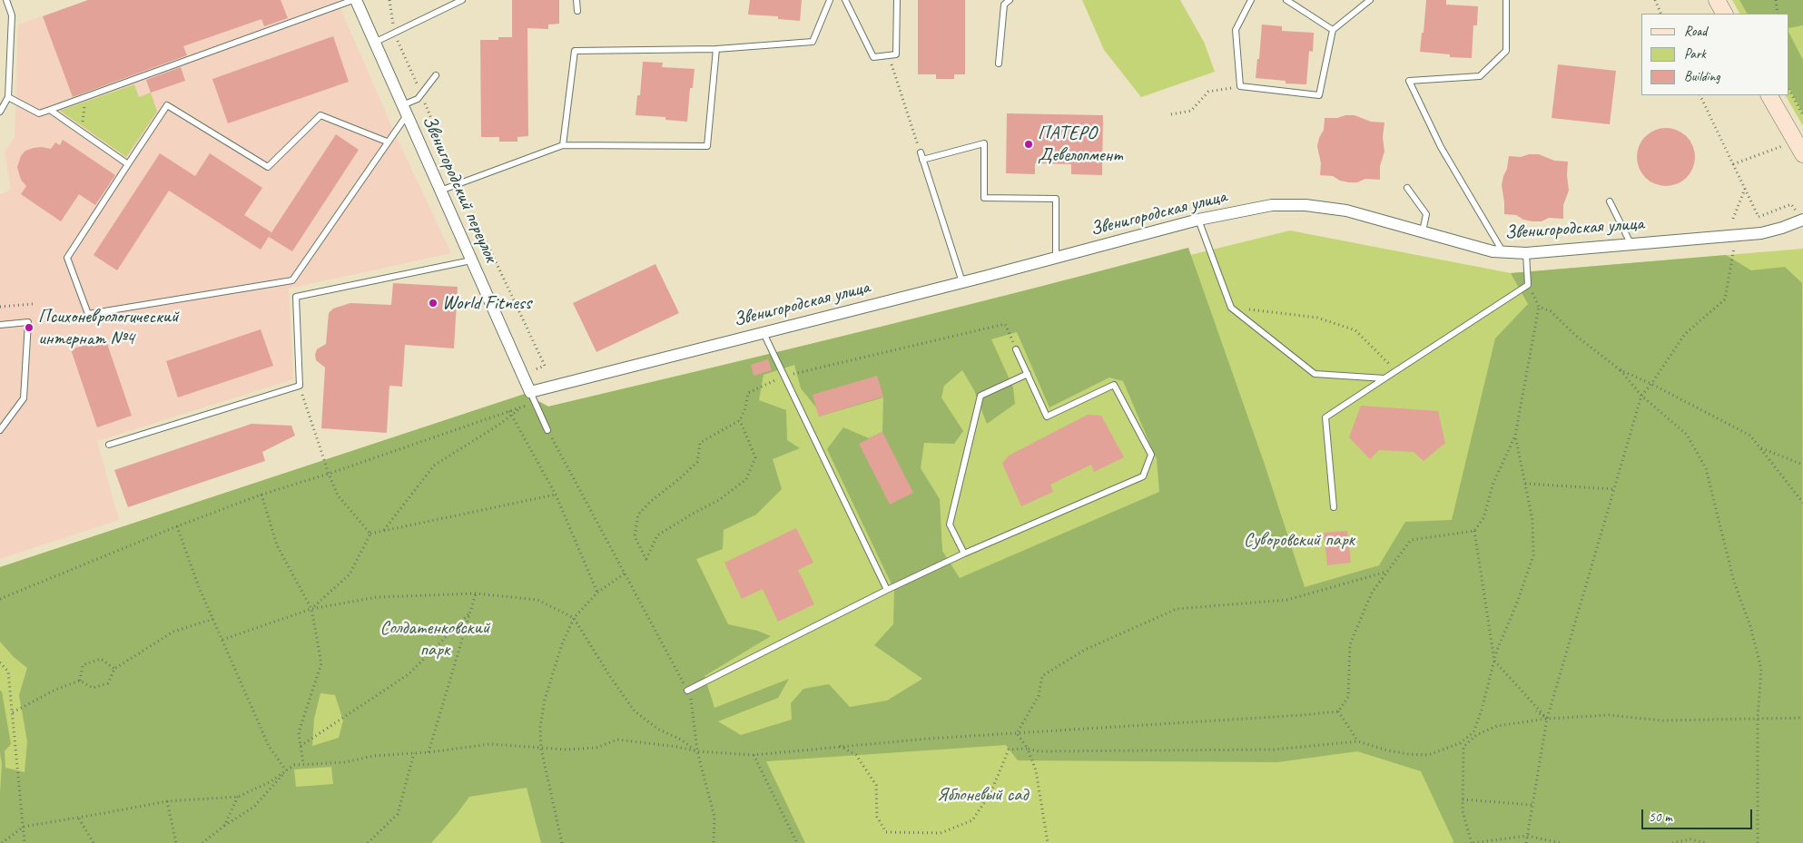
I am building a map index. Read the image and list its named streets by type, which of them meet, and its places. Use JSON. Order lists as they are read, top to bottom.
{
  "streets": {
    "street": ["Звенигородский переулок", "Звенигородская улица"]
  },
  "crossings": [
    ["Звенигородский переулок", "Звенигородская улица"]
  ],
  "parks": ["Суворовский парк", "Солдатенковский парк", "Яблоневый сад"],
  "places": ["ПАТЕРО Девелопмент", "World Fitness", "Психоневрологический интернат №4"],
  "legend": ["Road", "Park", "Building"],
  "scale_bar": "50 m"
}
